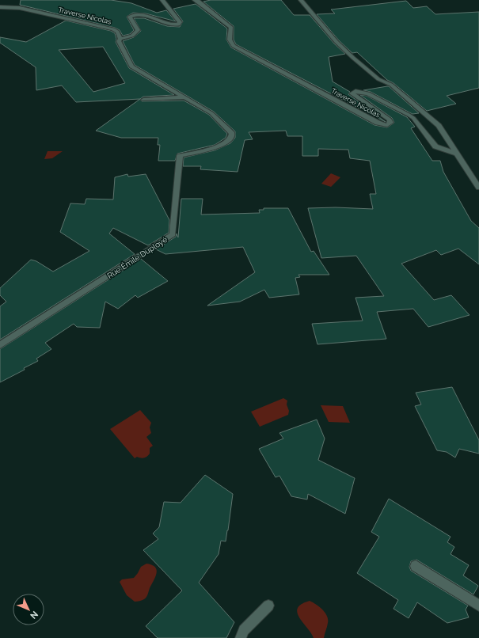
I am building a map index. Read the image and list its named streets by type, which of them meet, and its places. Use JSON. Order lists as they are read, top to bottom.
{
  "streets": {
    "street": ["Traverse Nicolas", "Rue Émile Duployé"]
  },
  "crossings": [
    ["Traverse Nicolas", "Rue Émile Duployé"]
  ],
  "north": "bottom right"
}
